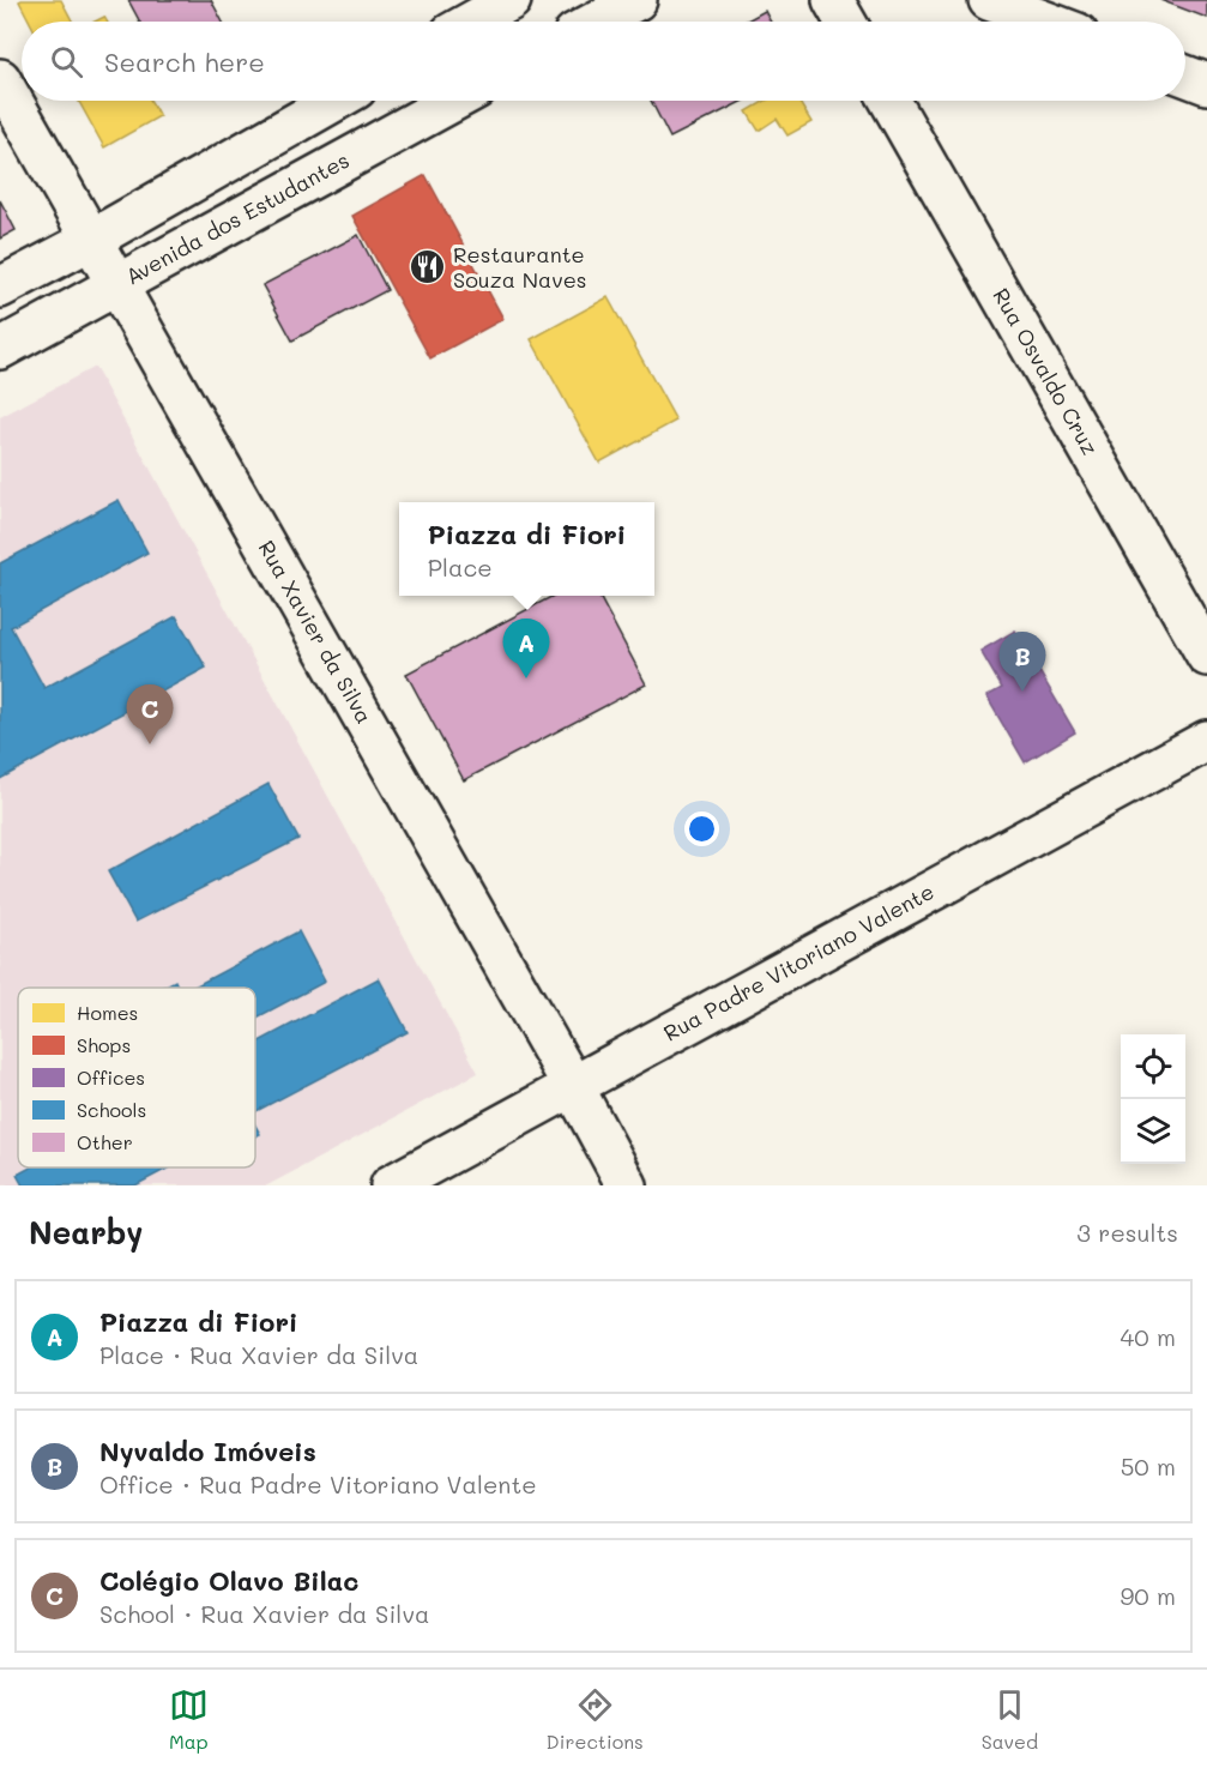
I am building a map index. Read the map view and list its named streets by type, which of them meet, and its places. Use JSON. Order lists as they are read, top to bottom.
{
  "streets": {
    "street": [
      "Avenida dos Estudantes",
      "Rua Osvaldo Cruz",
      "Rua Xavier da Silva",
      "Rua Padre Vitoriano Valente"
    ]
  },
  "crossings": [
    ["Avenida dos Estudantes", "Rua Xavier da Silva"],
    ["Rua Xavier da Silva", "Rua Padre Vitoriano Valente"]
  ],
  "places": {
    "restaurant": ["Restaurante Souza Naves"]
  },
  "legend": [
    "Homes",
    "Shops",
    "Offices",
    "Schools",
    "Other"
  ],
  "page": {
    "search": "Search here",
    "popup": ["Piazza di Fiori", "Place"],
    "pins": ["A", "B", "C"],
    "heading": ["Nearby", "3 results"],
    "list": [
      {
        "mark": "A",
        "name": "Piazza di Fiori",
        "note": "Place · Rua Xavier da Silva",
        "value": "40 m"
      },
      {
        "mark": "B",
        "name": "Nyvaldo Imóveis",
        "note": "Office · Rua Padre Vitoriano Valente",
        "value": "50 m"
      },
      {
        "mark": "C",
        "name": "Colégio Olavo Bilac",
        "note": "School · Rua Xavier da Silva",
        "value": "90 m"
      }
    ],
    "nav": ["Map", "Directions", "Saved"]
  }
}
